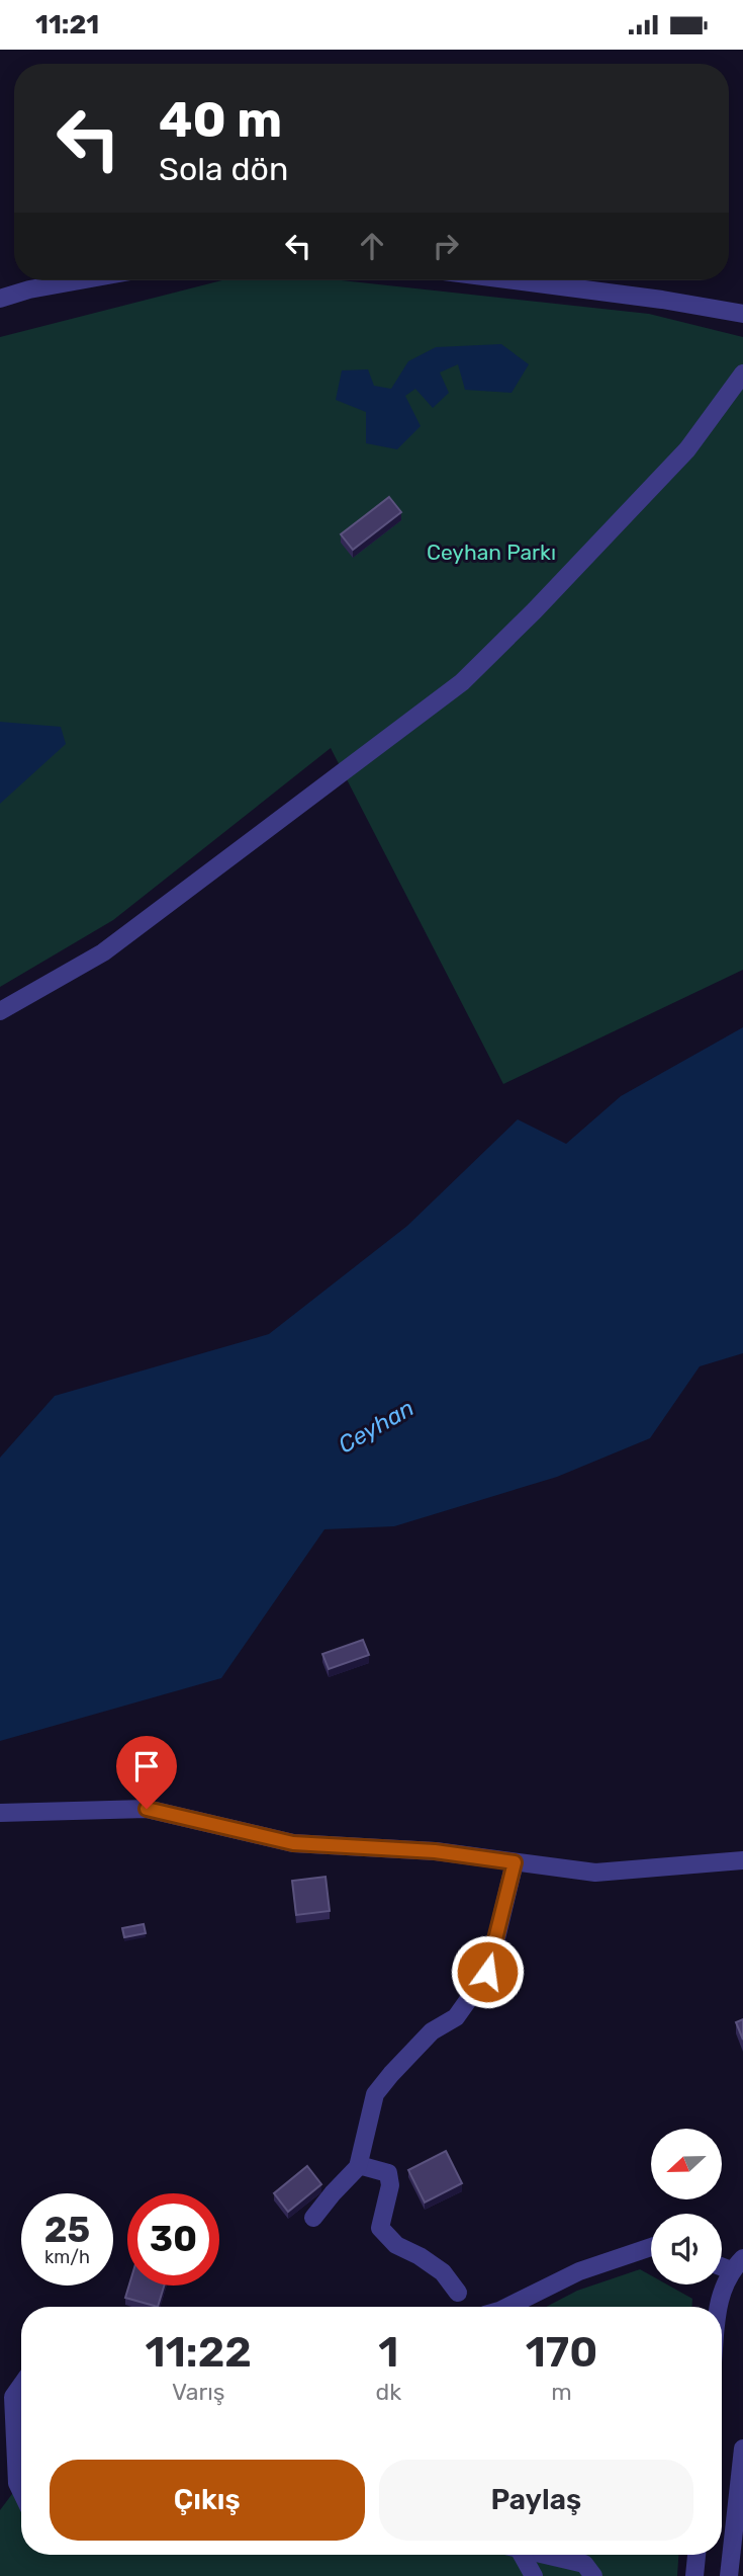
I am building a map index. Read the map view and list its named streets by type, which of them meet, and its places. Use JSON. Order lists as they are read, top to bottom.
{
  "water": ["Ceyhan"],
  "parks": ["Ceyhan Parkı"],
  "north": "left",
  "page": {
    "status": "11:21",
    "turn": ["40 m", "Sola dön"],
    "speed": "25 km/h",
    "limit": "30",
    "eta": [
      "11:22",
      "Varış",
      "1",
      "dk",
      "170",
      "m"
    ],
    "buttons": ["Çıkış", "Paylaş"]
  }
}
